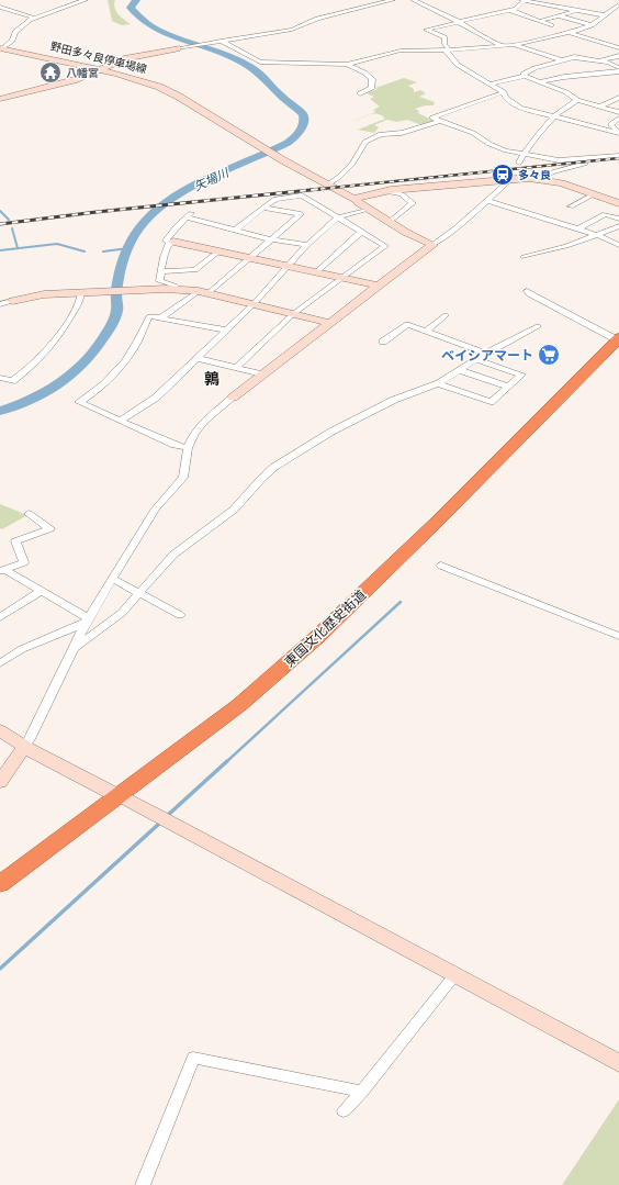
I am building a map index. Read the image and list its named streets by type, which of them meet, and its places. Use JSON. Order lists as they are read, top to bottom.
{
  "streets": {
    "highway": ["東国文化歴史街道"],
    "street": ["野田多々良停車場線"]
  },
  "districts": ["鶉"],
  "water": ["矢場川"],
  "places": {
    "temple": ["八幡宮"],
    "station": ["多々良"],
    "supermarket": ["ベイシアマート"]
  }
}
